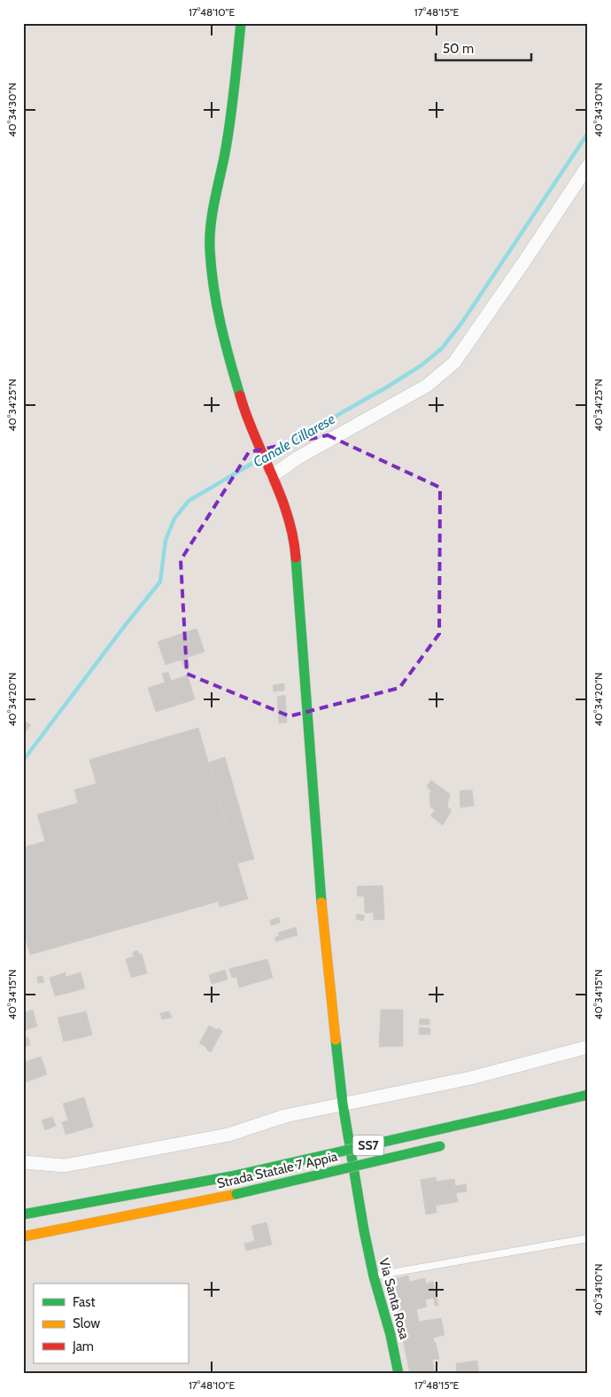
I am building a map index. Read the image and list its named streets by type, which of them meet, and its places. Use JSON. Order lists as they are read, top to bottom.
{
  "streets": {
    "main road": ["SS7", "Strada Statale 7 Appia", "Via Santa Rosa"]
  },
  "water": ["Canale Cillarese"],
  "legend": ["Fast", "Slow", "Jam"],
  "scale_bar": "50 m",
  "coordinates": [
    "17°48'10\"E",
    "17°48'15\"E",
    "40°34'30\"N",
    "40°34'25\"N",
    "40°34'20\"N",
    "40°34'15\"N",
    "40°34'10\"N"
  ]
}
